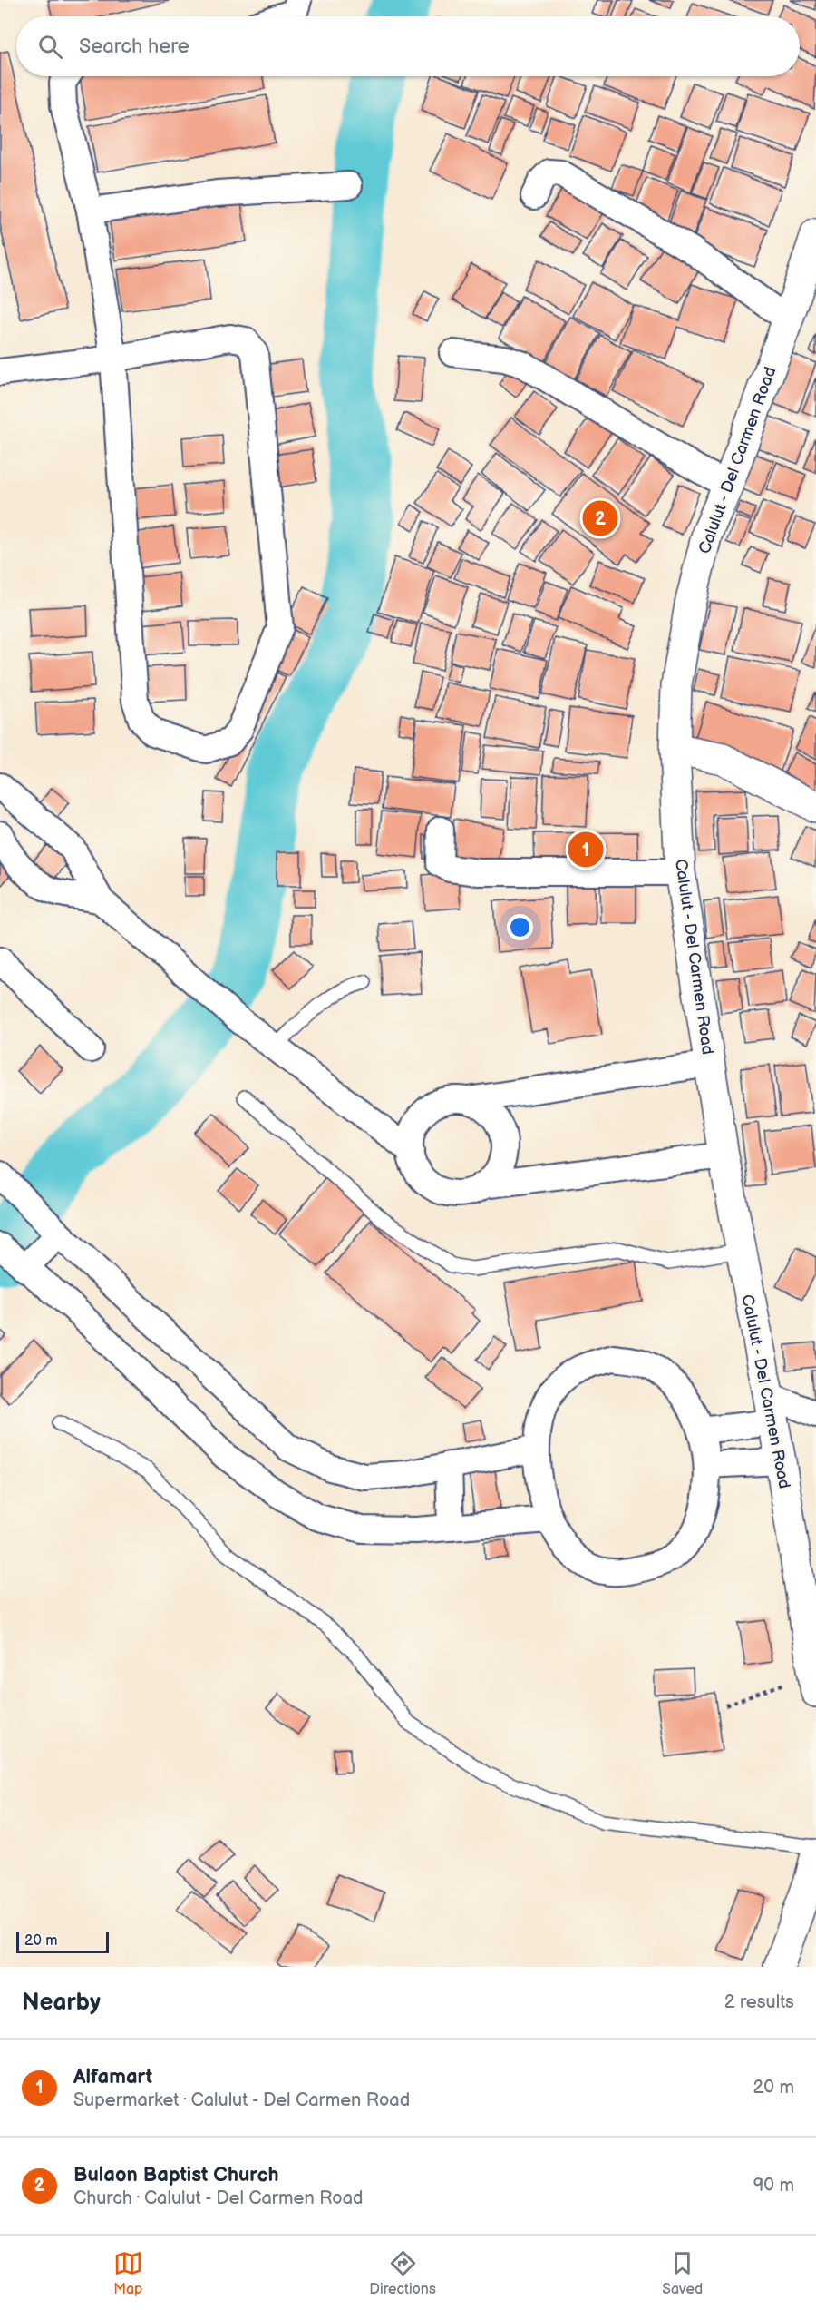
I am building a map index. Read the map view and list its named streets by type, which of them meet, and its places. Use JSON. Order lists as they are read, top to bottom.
{
  "streets": {
    "main road": ["Calulut - Del Carmen Road"]
  },
  "scale_bar": "20 m",
  "page": {
    "search": "Search here",
    "pins": ["2", "1"],
    "scale": "20 m",
    "heading": ["Nearby", "2 results"],
    "list": [
      {
        "mark": "1",
        "name": "Alfamart",
        "note": "Supermarket · Calulut - Del Carmen Road",
        "value": "20 m"
      },
      {
        "mark": "2",
        "name": "Bulaon Baptist Church",
        "note": "Church · Calulut - Del Carmen Road",
        "value": "90 m"
      }
    ],
    "nav": ["Map", "Directions", "Saved"]
  }
}
